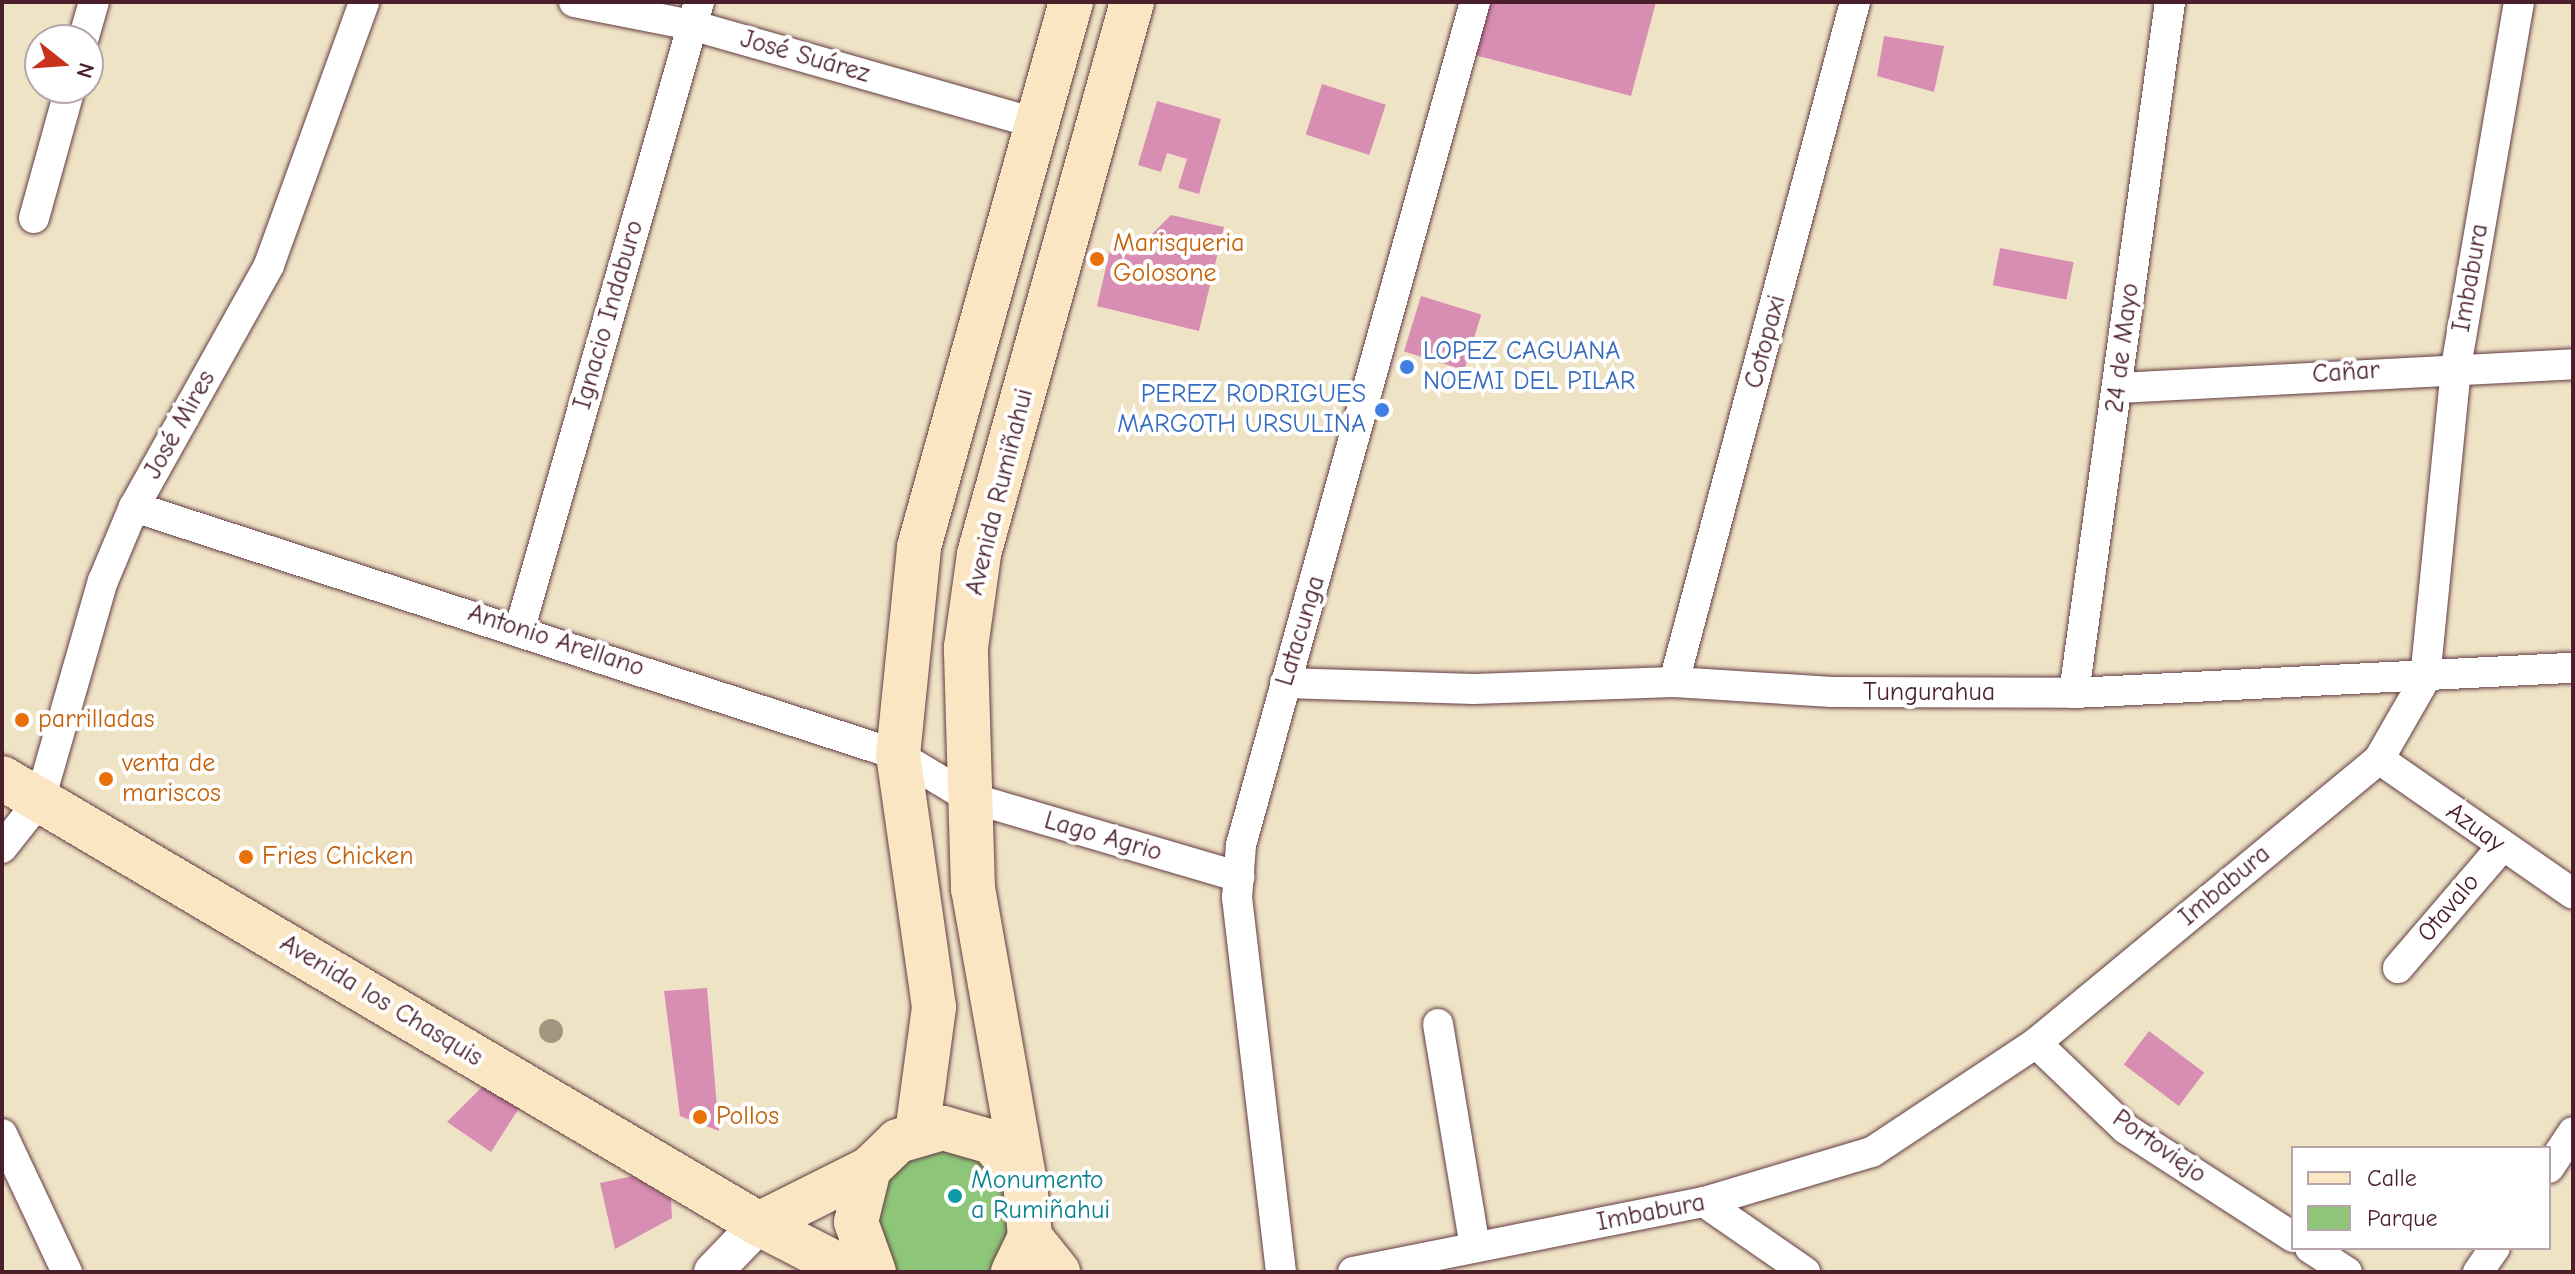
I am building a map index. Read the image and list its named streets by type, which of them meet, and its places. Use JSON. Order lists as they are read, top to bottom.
{
  "streets": {
    "main road": ["Avenida Rumiñahui", "Avenida los Chasquis"],
    "street": [
      "José Suárez",
      "Imbabura",
      "Ignacio Indaburo",
      "Cotopaxi",
      "24 de Mayo",
      "Cañar",
      "José Mires",
      "Latacunga",
      "Antonio Arellano",
      "Tungurahua",
      "Azuay",
      "Lago Agrio",
      "Otavalo",
      "Portoviejo"
    ]
  },
  "crossings": [
    ["José Suárez", "Ignacio Indaburo"],
    ["Imbabura", "Cañar"],
    ["Imbabura", "Tungurahua"],
    ["Imbabura", "Azuay"],
    ["Imbabura", "Portoviejo"],
    ["Ignacio Indaburo", "Antonio Arellano"],
    ["Cotopaxi", "Tungurahua"],
    ["24 de Mayo", "Cañar"],
    ["24 de Mayo", "Tungurahua"],
    ["José Mires", "Antonio Arellano"],
    ["José Mires", "Avenida los Chasquis"],
    ["Avenida Rumiñahui", "Antonio Arellano"],
    ["Avenida Rumiñahui", "Lago Agrio"],
    ["Latacunga", "Tungurahua"],
    ["Latacunga", "Lago Agrio"],
    ["Antonio Arellano", "Lago Agrio"],
    ["Azuay", "Otavalo"]
  ],
  "places": [
    "Marisqueria Golosone",
    "LOPEZ CAGUANA NOEMI DEL PILAR",
    "PEREZ RODRIGUES MARGOTH URSULINA",
    "parrilladas",
    "venta de mariscos",
    "Fries Chicken",
    "Pollos",
    "Monumento a Rumiñahui"
  ],
  "legend": ["Calle", "Parque"],
  "north": "right"
}
